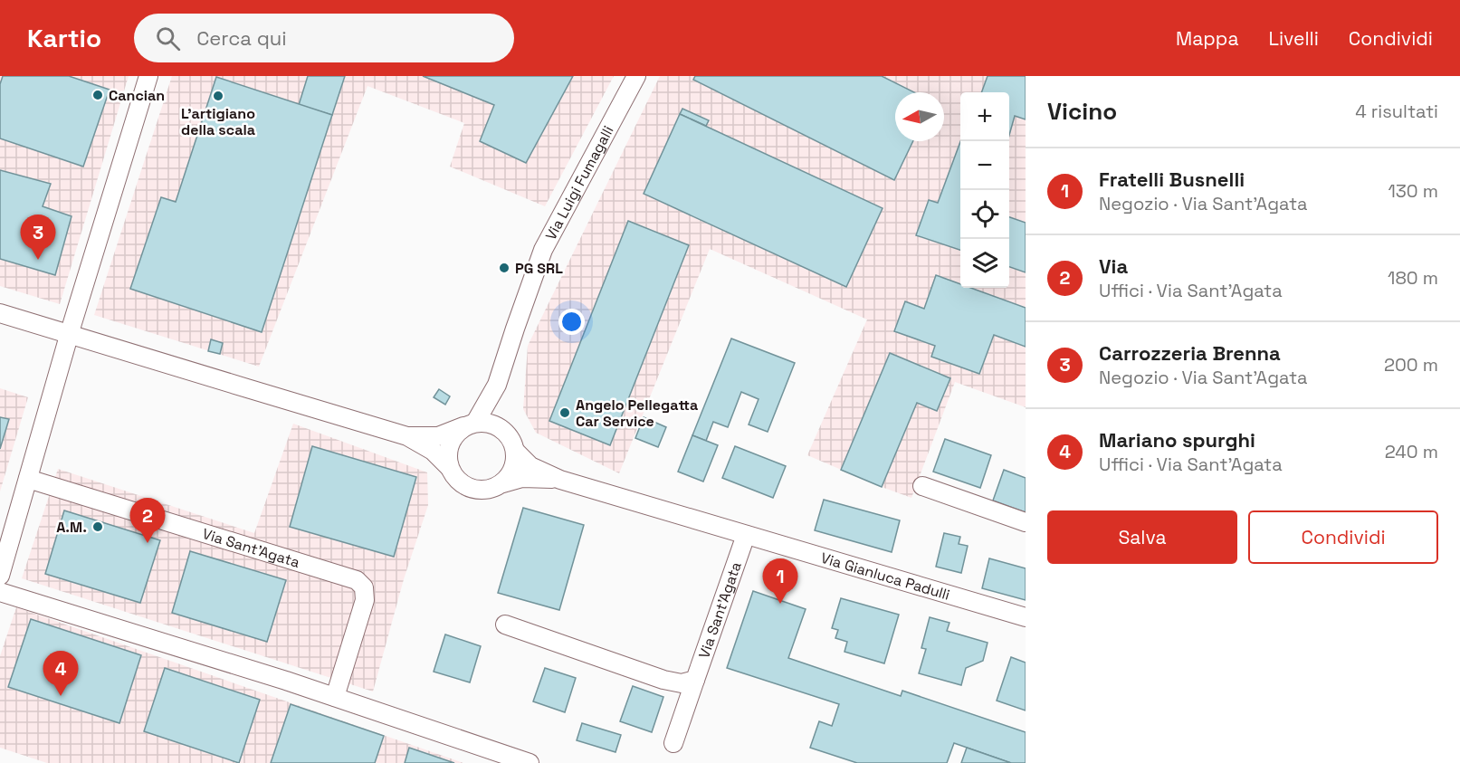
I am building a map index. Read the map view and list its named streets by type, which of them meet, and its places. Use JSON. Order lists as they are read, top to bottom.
{
  "streets": {
    "street": ["Via Luigi Fumagalli", "Via Sant'Agata", "Via Gianluca Padulli"]
  },
  "crossings": [
    ["Via Sant'Agata", "Via Gianluca Padulli"]
  ],
  "places": [
    "Cancian",
    "L'artigiano della scala",
    "PG SRL",
    "Angelo Pellegatta Car Service",
    "A.M."
  ],
  "north": "left",
  "page": {
    "header": "Kartio",
    "search": "Cerca qui",
    "nav": ["Mappa", "Livelli", "Condividi"],
    "heading": ["Vicino", "4 risultati"],
    "map_buttons": ["+", "−"],
    "list": [
      {
        "mark": "1",
        "name": "Fratelli Busnelli",
        "note": "Negozio · Via Sant'Agata",
        "value": "130 m"
      },
      {
        "mark": "2",
        "name": "Via",
        "note": "Uffici · Via Sant'Agata",
        "value": "180 m"
      },
      {
        "mark": "3",
        "name": "Carrozzeria Brenna",
        "note": "Negozio · Via Sant'Agata",
        "value": "200 m"
      },
      {
        "mark": "4",
        "name": "Mariano spurghi",
        "note": "Uffici · Via Sant'Agata",
        "value": "240 m"
      }
    ],
    "pins": [
      "3",
      "2",
      "1",
      "4"
    ],
    "buttons": ["Salva", "Condividi"]
  }
}
